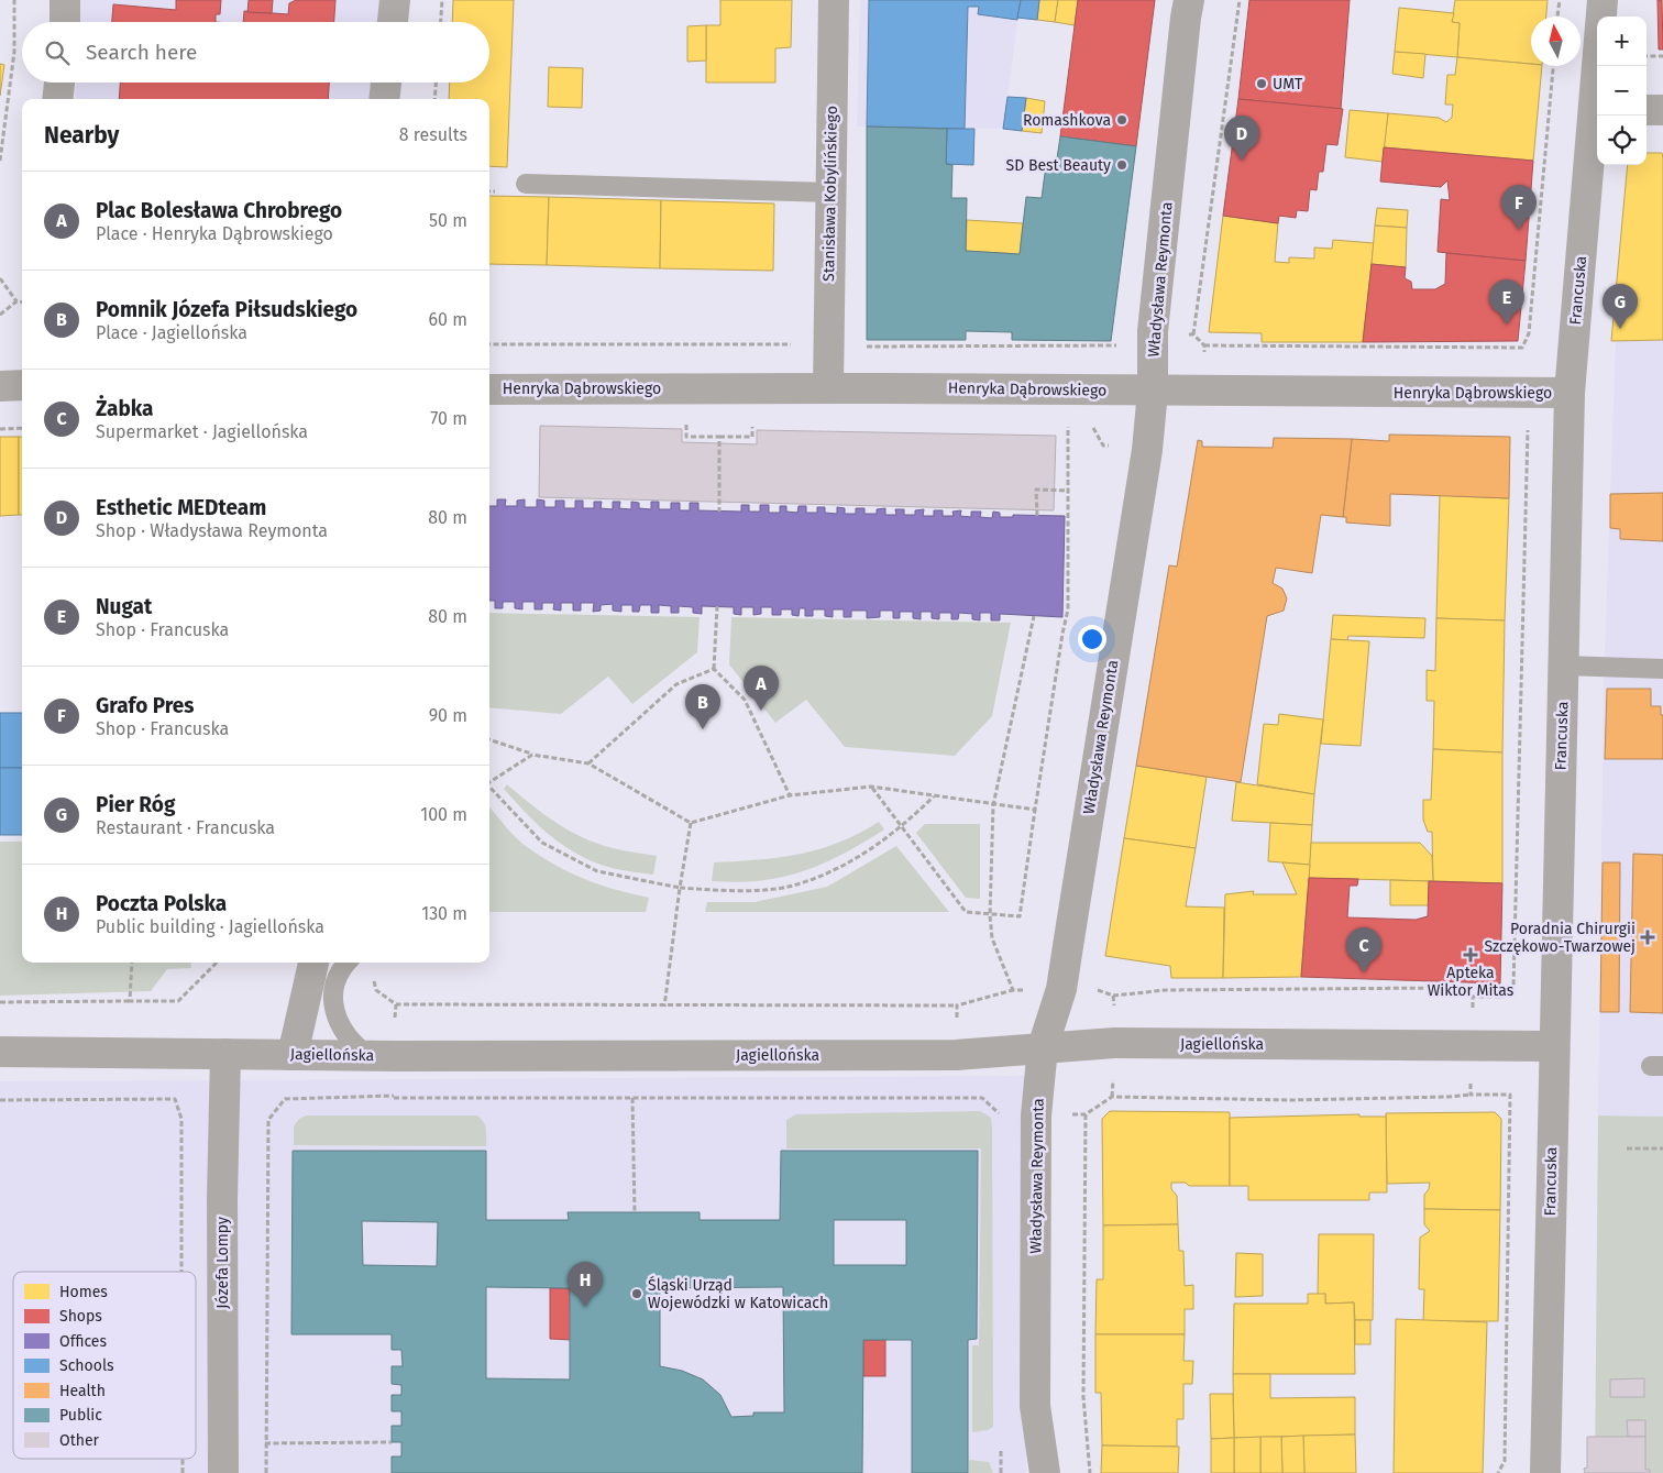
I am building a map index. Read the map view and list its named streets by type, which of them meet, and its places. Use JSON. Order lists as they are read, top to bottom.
{
  "streets": {
    "street": [
      "Stanisława Kobylińskiego",
      "Władysława Reymonta",
      "Francuska",
      "Henryka Dąbrowskiego",
      "Jagiellońska",
      "Józefa Lompy"
    ]
  },
  "crossings": [
    ["Stanisława Kobylińskiego", "Henryka Dąbrowskiego"],
    ["Władysława Reymonta", "Henryka Dąbrowskiego"],
    ["Władysława Reymonta", "Jagiellońska"],
    ["Francuska", "Henryka Dąbrowskiego"],
    ["Francuska", "Jagiellońska"],
    ["Jagiellońska", "Józefa Lompy"]
  ],
  "places": {
    "other": [
      "UMT",
      "Romashkova",
      "SD Best Beauty",
      "Śląski Urząd Wojewódzki w Katowicach"
    ],
    "health": ["Poradnia Chirurgii Szczękowo-Twarzowej", "Apteka Wiktor Mitas"]
  },
  "legend": [
    "Homes",
    "Shops",
    "Offices",
    "Schools",
    "Health",
    "Public",
    "Other"
  ],
  "north": "top",
  "page": {
    "map_buttons": ["+", "−"],
    "search": "Search here",
    "heading": ["Nearby", "8 results"],
    "pins": [
      "D",
      "F",
      "E",
      "G",
      "A",
      "B",
      "C",
      "H"
    ],
    "list": [
      {
        "mark": "A",
        "name": "Plac Bolesława Chrobrego",
        "note": "Place · Henryka Dąbrowskiego",
        "value": "50 m"
      },
      {
        "mark": "B",
        "name": "Pomnik Józefa Piłsudskiego",
        "note": "Place · Jagiellońska",
        "value": "60 m"
      },
      {
        "mark": "C",
        "name": "Żabka",
        "note": "Supermarket · Jagiellońska",
        "value": "70 m"
      },
      {
        "mark": "D",
        "name": "Esthetic MEDteam",
        "note": "Shop · Władysława Reymonta",
        "value": "80 m"
      },
      {
        "mark": "E",
        "name": "Nugat",
        "note": "Shop · Francuska",
        "value": "80 m"
      },
      {
        "mark": "F",
        "name": "Grafo Pres",
        "note": "Shop · Francuska",
        "value": "90 m"
      },
      {
        "mark": "G",
        "name": "Pier Róg",
        "note": "Restaurant · Francuska",
        "value": "100 m"
      },
      {
        "mark": "H",
        "name": "Poczta Polska",
        "note": "Public building · Jagiellońska",
        "value": "130 m"
      }
    ]
  }
}
